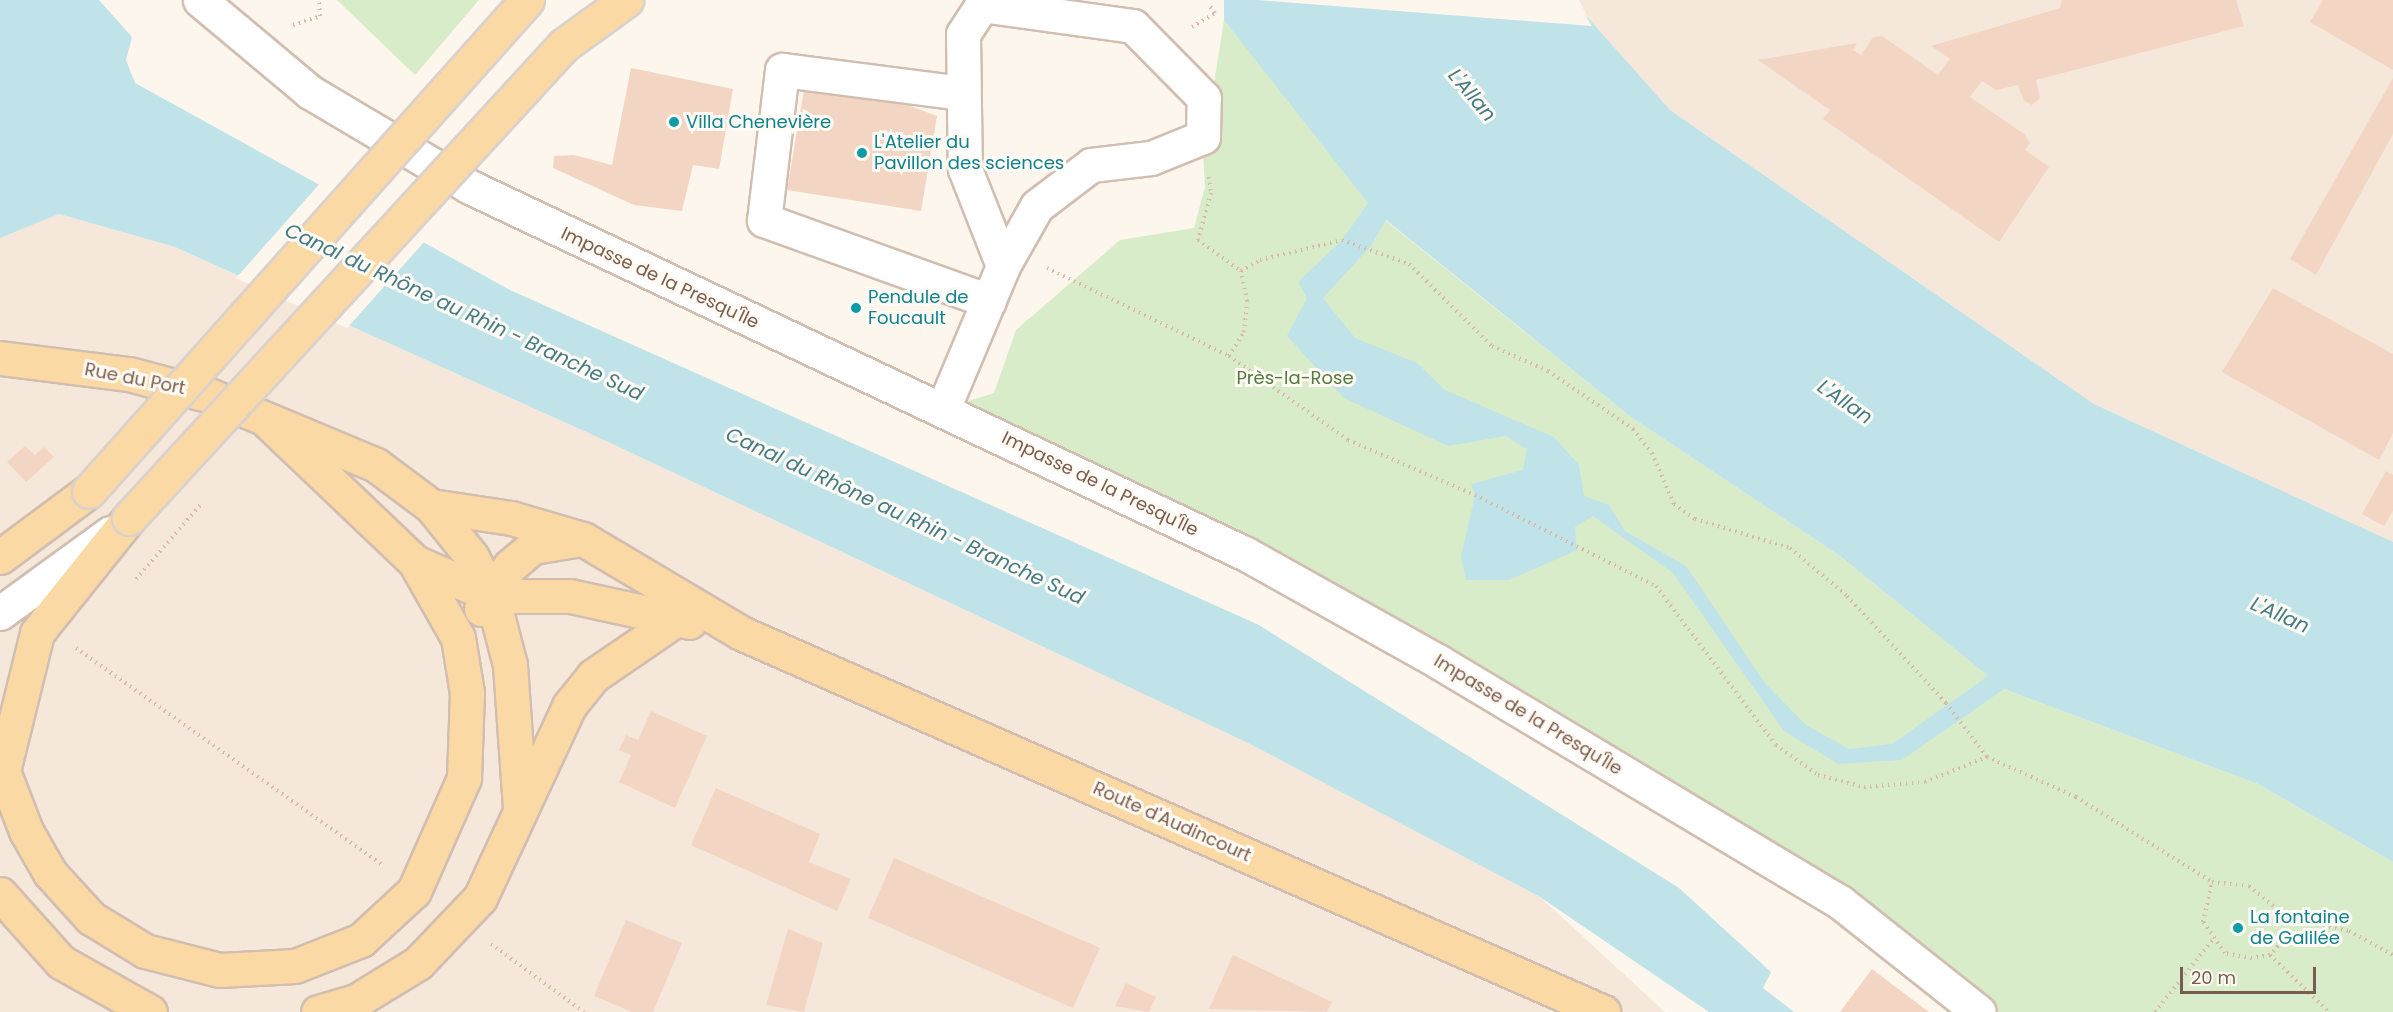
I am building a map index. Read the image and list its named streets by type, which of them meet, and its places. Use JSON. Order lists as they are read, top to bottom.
{
  "streets": {
    "main road": ["Rue du Port", "Route d'Audincourt"],
    "street": ["Impasse de la Presqu'Île"]
  },
  "water": ["L'Allan", "Canal du Rhône au Rhin - Branche Sud"],
  "parks": ["Près-la-Rose"],
  "places": [
    "Villa Chenevière",
    "L'Atelier du Pavillon des sciences",
    "Pendule de Foucault",
    "La fontaine de Galilée"
  ],
  "scale_bar": "20 m"
}
